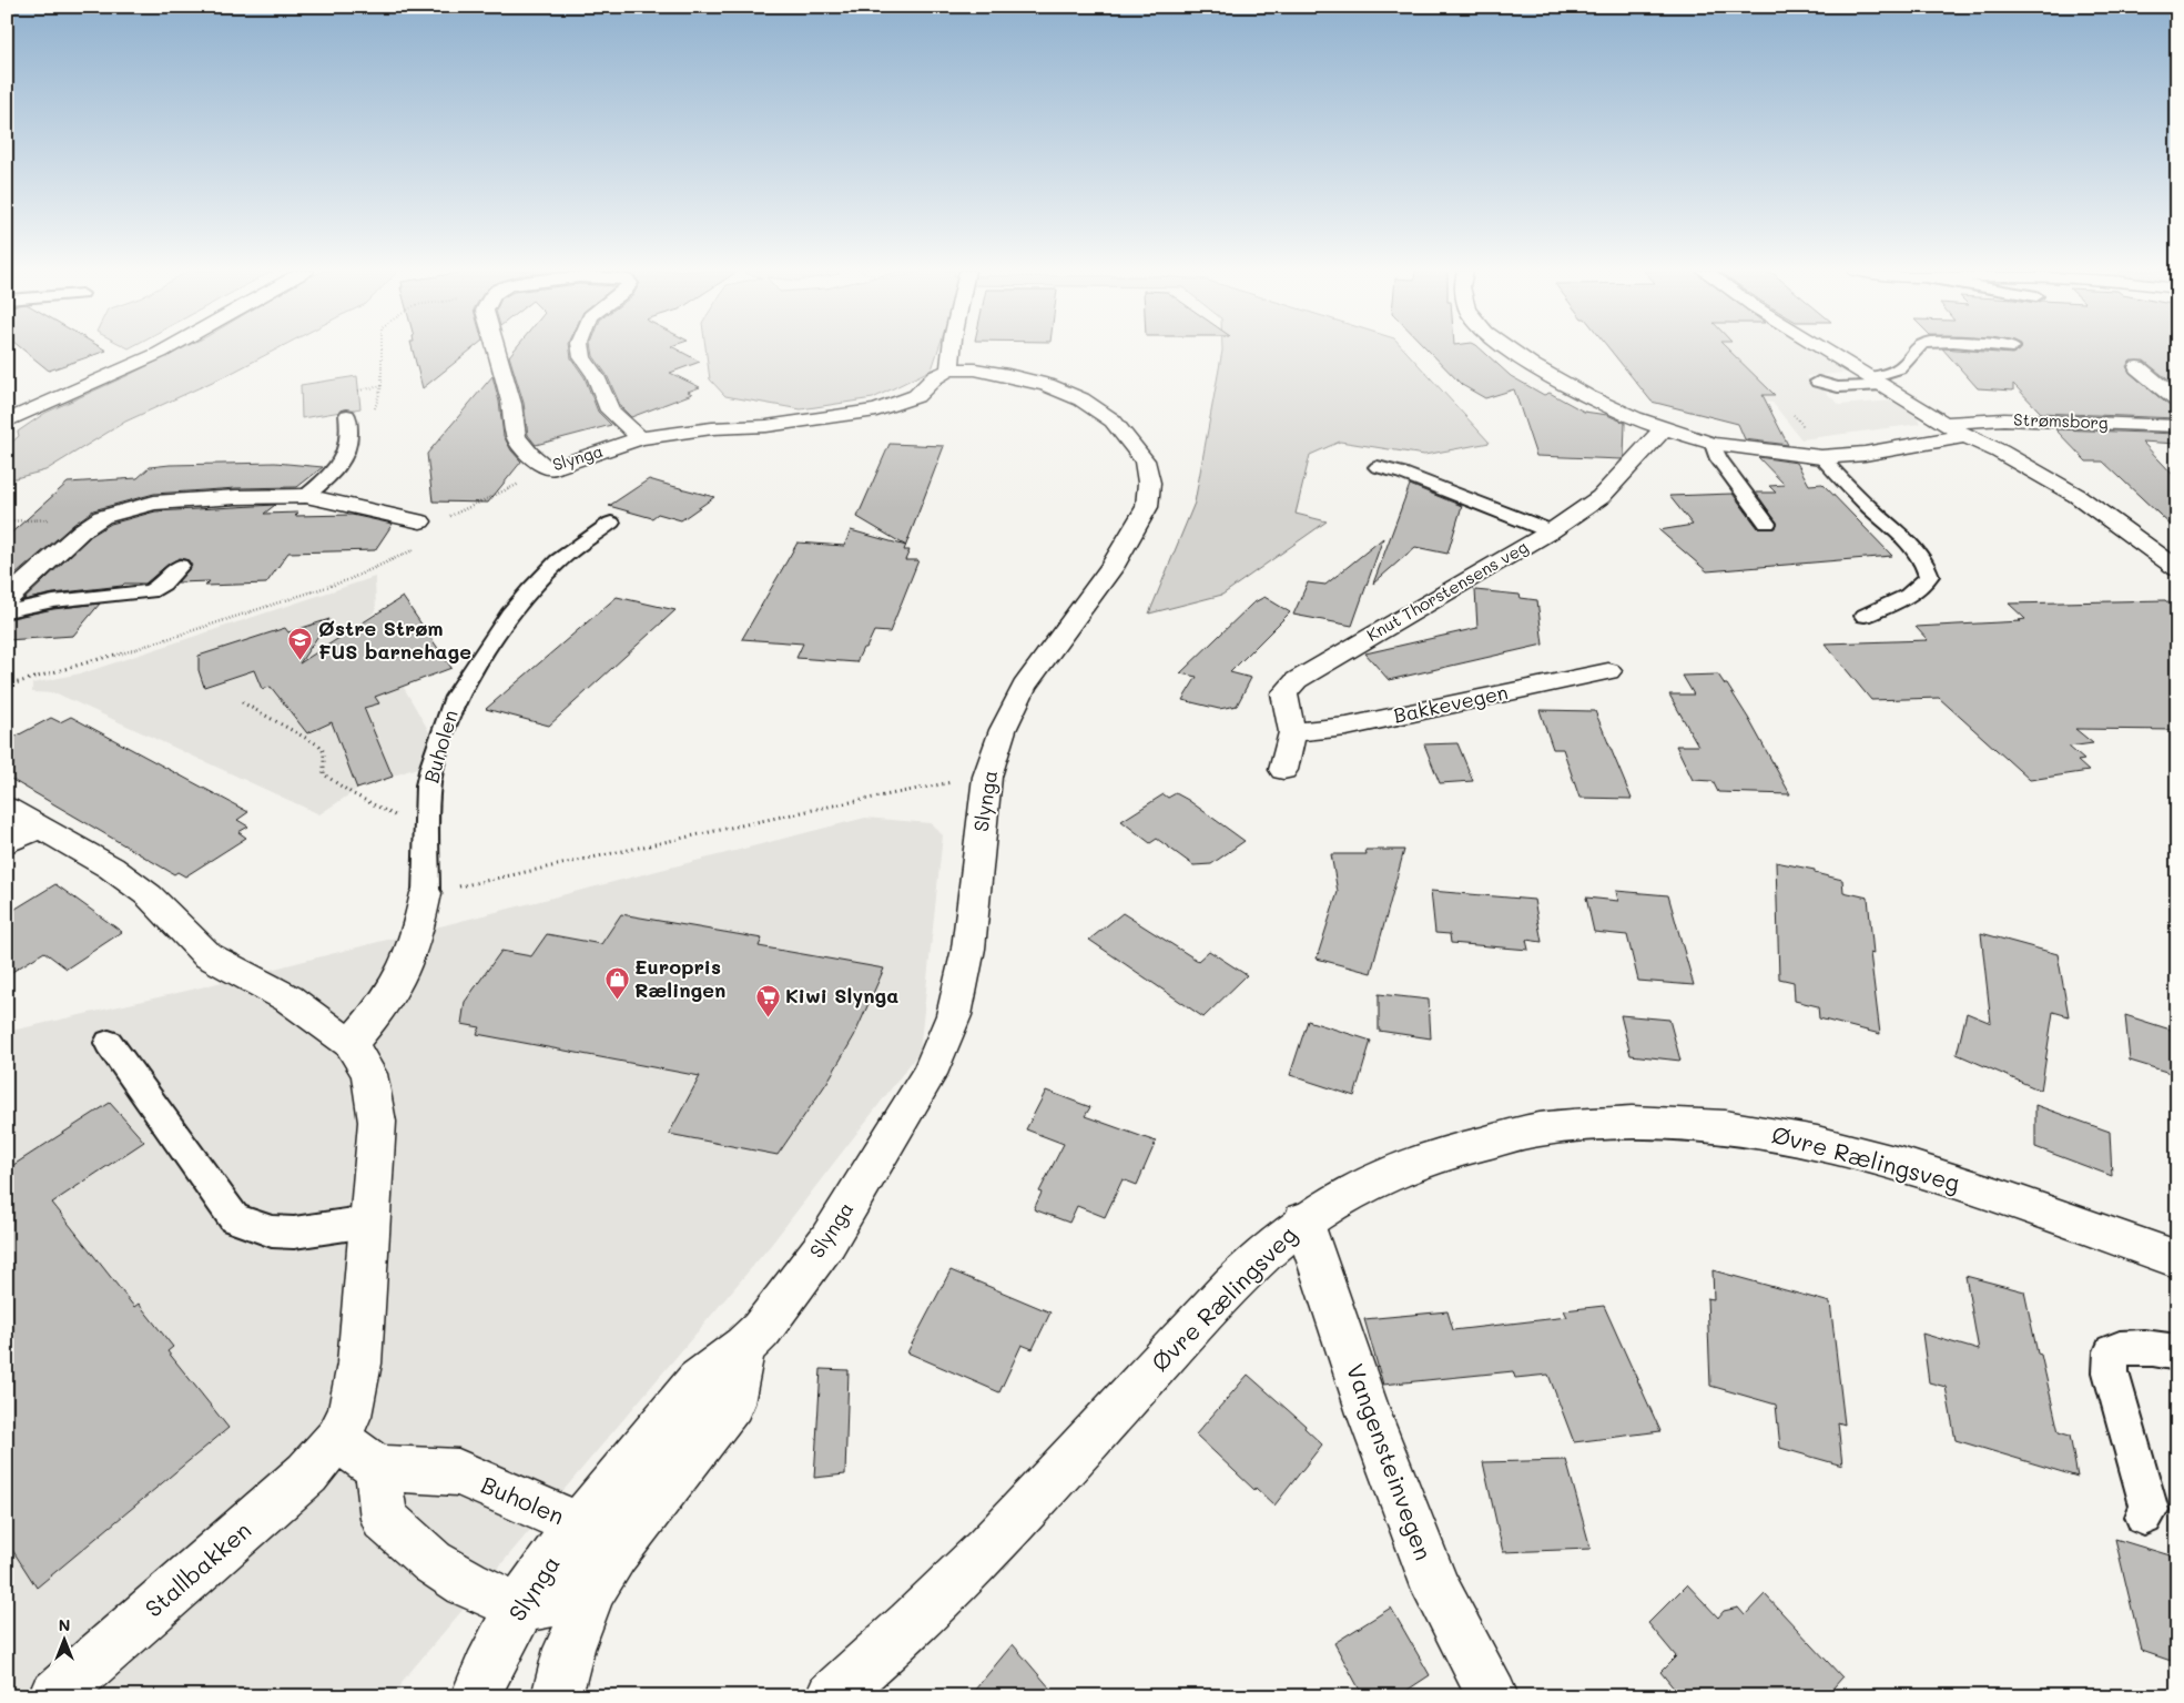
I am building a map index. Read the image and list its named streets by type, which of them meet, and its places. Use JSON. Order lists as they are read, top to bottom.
{
  "streets": {
    "street": [
      "Strømsborg",
      "Slynga",
      "Knut Thorstensens veg",
      "Bakkevegen",
      "Buholen",
      "Øvre Rælingsveg",
      "Vangensteinvegen",
      "Stallbakken"
    ]
  },
  "crossings": [
    ["Slynga", "Buholen"],
    ["Knut Thorstensens veg", "Bakkevegen"],
    ["Øvre Rælingsveg", "Vangensteinvegen"]
  ],
  "places": {
    "school or university": ["Østre Strøm FUS barnehage"],
    "shop": ["Europris Rælingen"],
    "supermarket": ["Kiwi Slynga"]
  },
  "north": "top"
}
